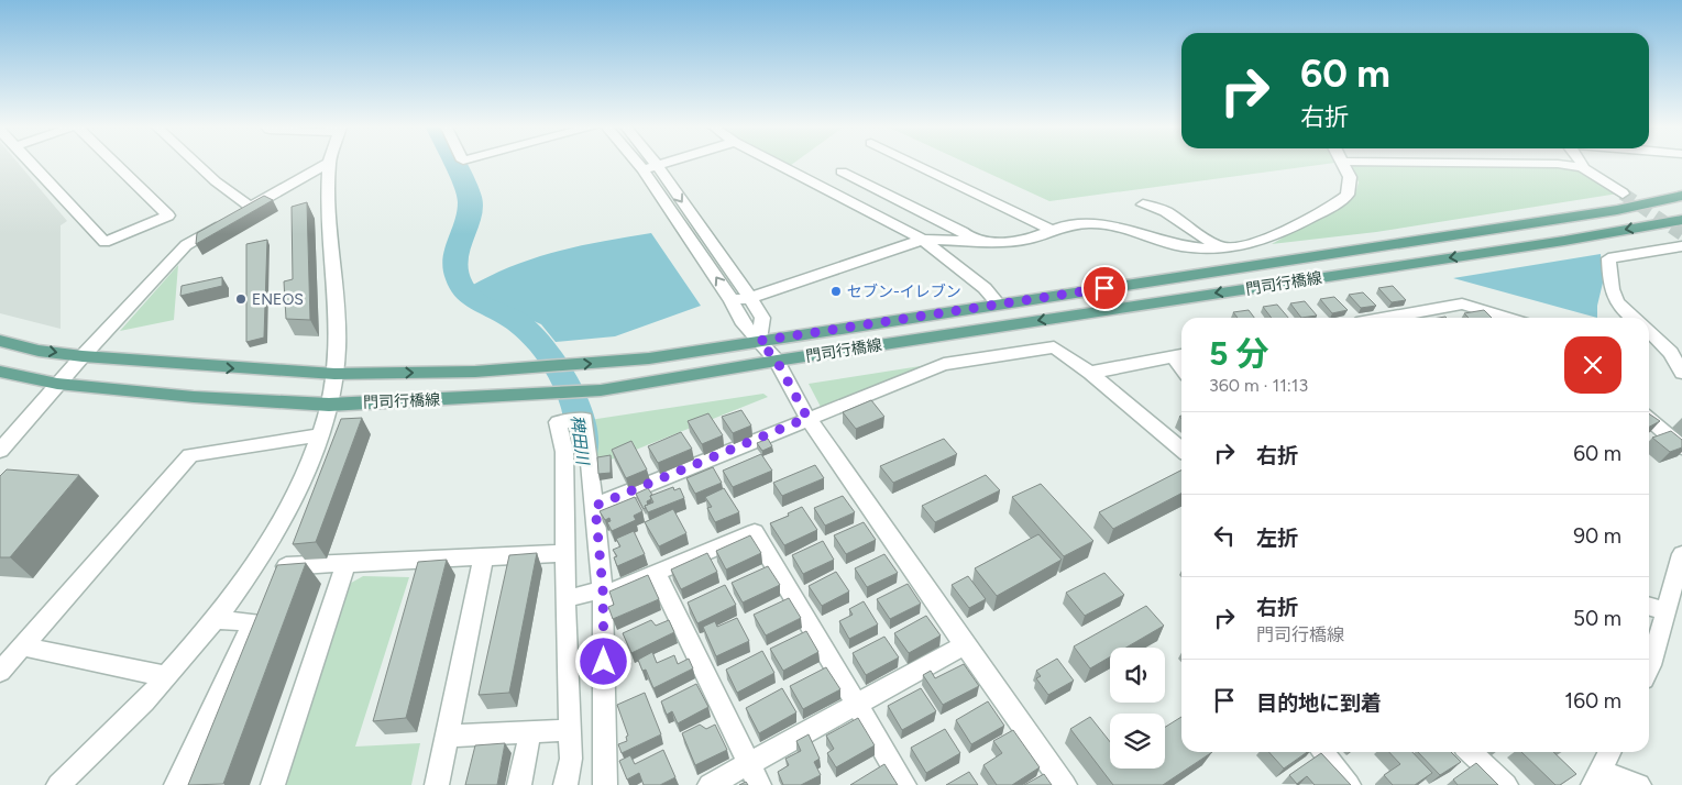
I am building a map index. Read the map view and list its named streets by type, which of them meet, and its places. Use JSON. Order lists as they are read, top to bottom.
{
  "streets": {
    "main road": ["門司行橋線"]
  },
  "water": ["稗田川"],
  "places": ["セブン-イレブン", "ENEOS"],
  "page": {
    "turn": ["60 m", "右折"],
    "heading": ["5 分", "360 m · 11:13"],
    "list": [
      {
        "name": "右折",
        "value": "60 m"
      },
      {
        "name": "左折",
        "value": "90 m"
      },
      {
        "name": "右折",
        "note": "門司行橋線",
        "value": "50 m"
      },
      {
        "name": "目的地に到着",
        "value": "160 m"
      }
    ]
  }
}
